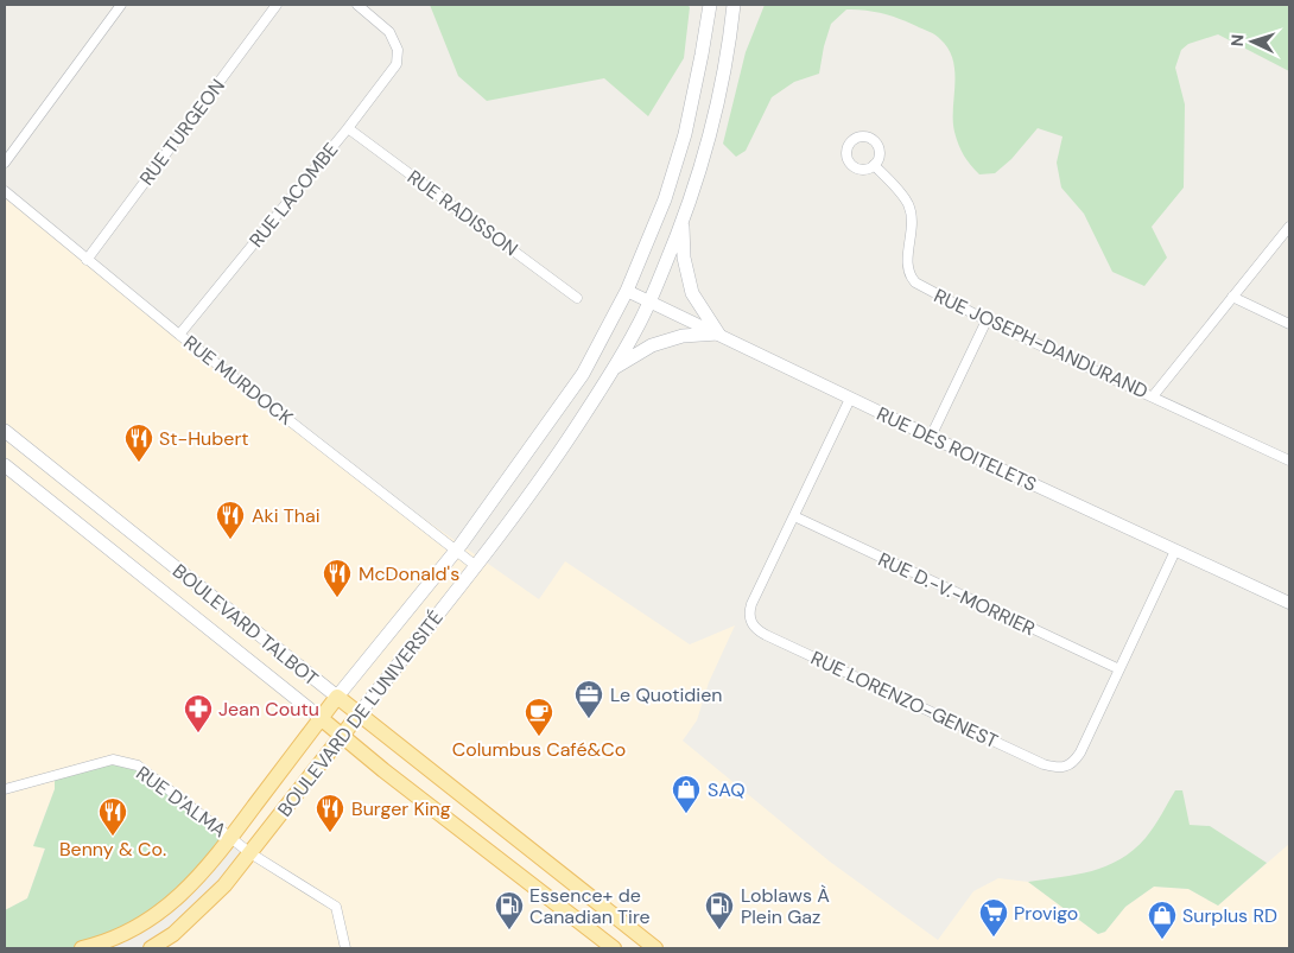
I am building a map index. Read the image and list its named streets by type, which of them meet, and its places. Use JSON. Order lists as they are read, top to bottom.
{
  "streets": {
    "main road": ["BOULEVARD TALBOT", "BOULEVARD DE L'UNIVERSITÉ"],
    "street": [
      "RUE TURGEON",
      "RUE LACOMBE",
      "RUE RADISSON",
      "RUE JOSEPH-DANDURAND",
      "RUE MURDOCK",
      "RUE DES ROITELETS",
      "RUE D.-V.-MORRIER",
      "RUE LORENZO-GENEST",
      "RUE D'ALMA"
    ]
  },
  "crossings": [
    ["RUE TURGEON", "RUE MURDOCK"],
    ["RUE LACOMBE", "RUE RADISSON"],
    ["RUE LACOMBE", "RUE MURDOCK"],
    ["RUE MURDOCK", "BOULEVARD DE L'UNIVERSITÉ"],
    ["RUE DES ROITELETS", "RUE LORENZO-GENEST"],
    ["RUE DES ROITELETS", "BOULEVARD DE L'UNIVERSITÉ"],
    ["RUE D.-V.-MORRIER", "RUE LORENZO-GENEST"],
    ["BOULEVARD TALBOT", "BOULEVARD DE L'UNIVERSITÉ"],
    ["BOULEVARD DE L'UNIVERSITÉ", "RUE D'ALMA"]
  ],
  "places": {
    "restaurant": [
      "St-Hubert",
      "Aki Thai",
      "McDonald's",
      "Burger King",
      "Benny & Co."
    ],
    "office": ["Le Quotidien"],
    "pharmacy": ["Jean Coutu"],
    "cafe": ["Columbus Café&Co"],
    "shop": ["SAQ", "Surplus RD"],
    "fuel station": ["Essence+ de Canadian Tire", "Loblaws À Plein Gaz"],
    "supermarket": ["Provigo"]
  },
  "north": "left"
}
